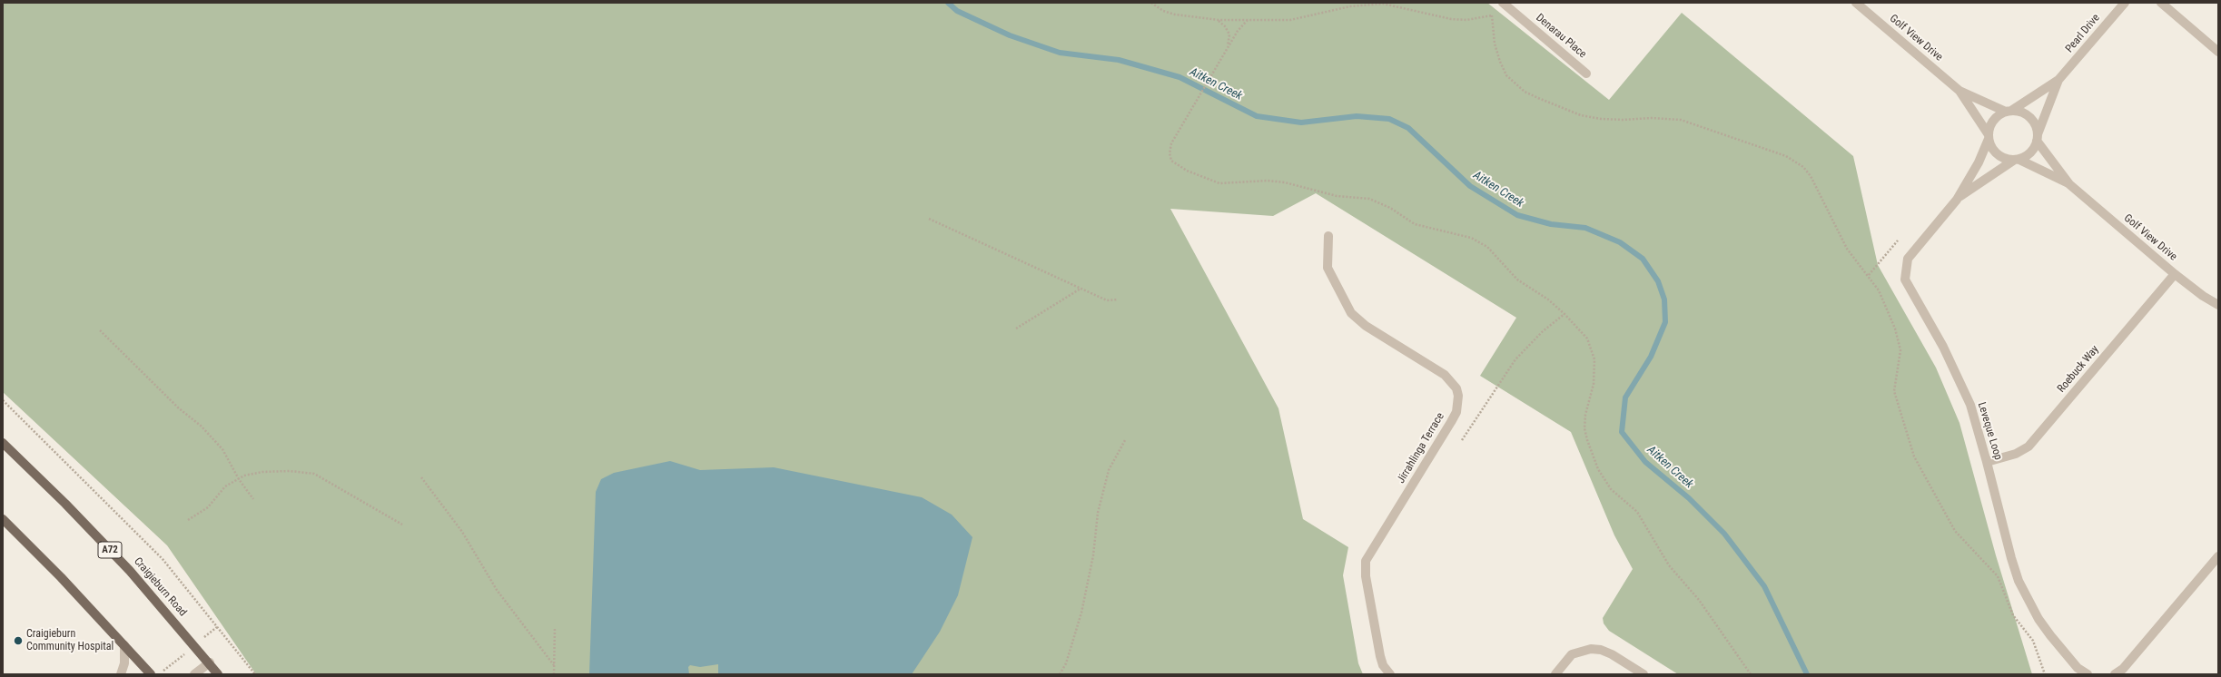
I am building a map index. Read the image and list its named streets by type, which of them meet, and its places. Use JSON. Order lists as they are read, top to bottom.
{
  "streets": {
    "main road": ["A72", "Craigieburn Road"],
    "street": [
      "Pearl Drive",
      "Denarau Place",
      "Golf View Drive",
      "Roebuck Way",
      "Leveque Loop",
      "Jirrahlinga Terrace"
    ]
  },
  "crossings": [
    ["Pearl Drive", "Golf View Drive"],
    ["Pearl Drive", "Leveque Loop"],
    ["Golf View Drive", "Roebuck Way"],
    ["Golf View Drive", "Leveque Loop"],
    ["Roebuck Way", "Leveque Loop"]
  ],
  "water": ["Aitken Creek"],
  "places": ["Craigieburn Community Hospital"]
}
